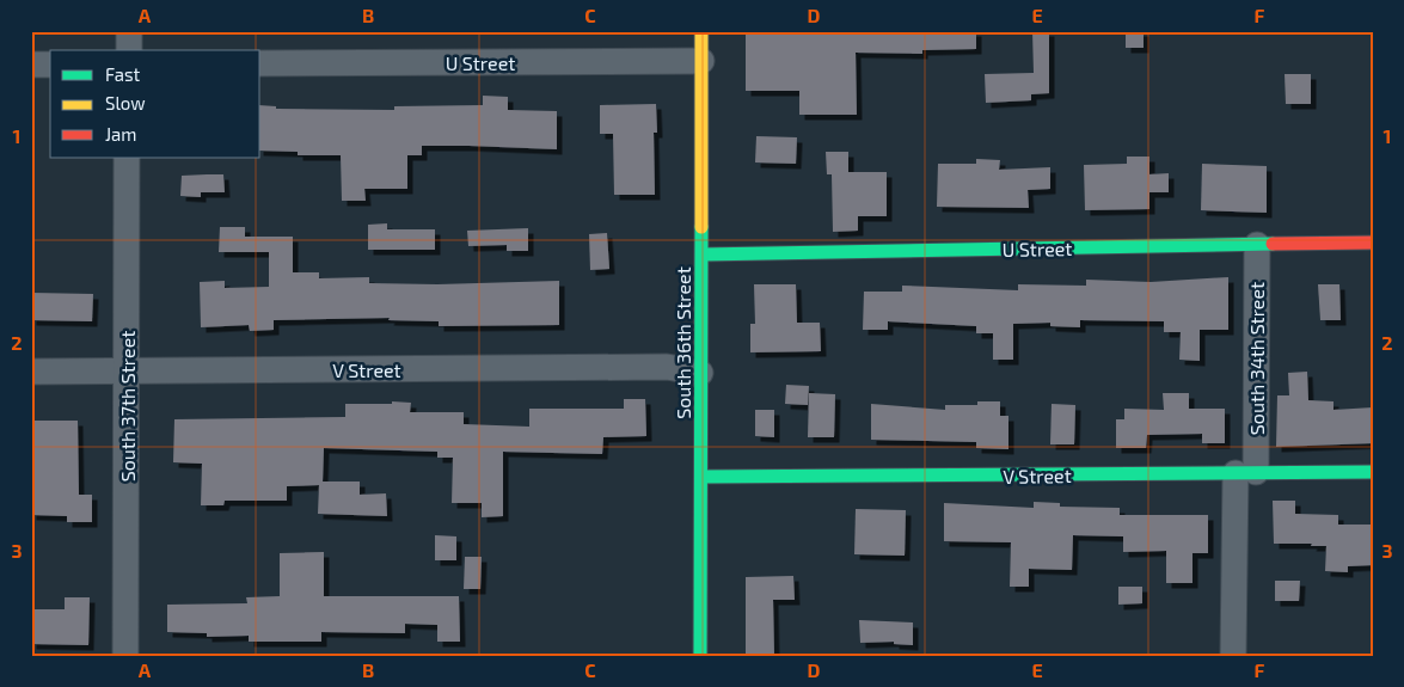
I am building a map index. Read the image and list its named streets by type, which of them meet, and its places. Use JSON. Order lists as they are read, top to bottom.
{
  "streets": {
    "street": [
      "U Street",
      "South 36th Street",
      "South 34th Street",
      "V Street",
      "South 37th Street"
    ]
  },
  "crossings": [
    ["U Street", "South 36th Street"],
    ["U Street", "South 34th Street"],
    ["South 36th Street", "V Street"],
    ["South 34th Street", "V Street"],
    ["V Street", "South 37th Street"]
  ],
  "legend": ["Fast", "Slow", "Jam"],
  "grid": {
    "columns": [
      "A",
      "B",
      "C",
      "D",
      "E",
      "F"
    ],
    "rows": ["1", "2", "3"]
  }
}
